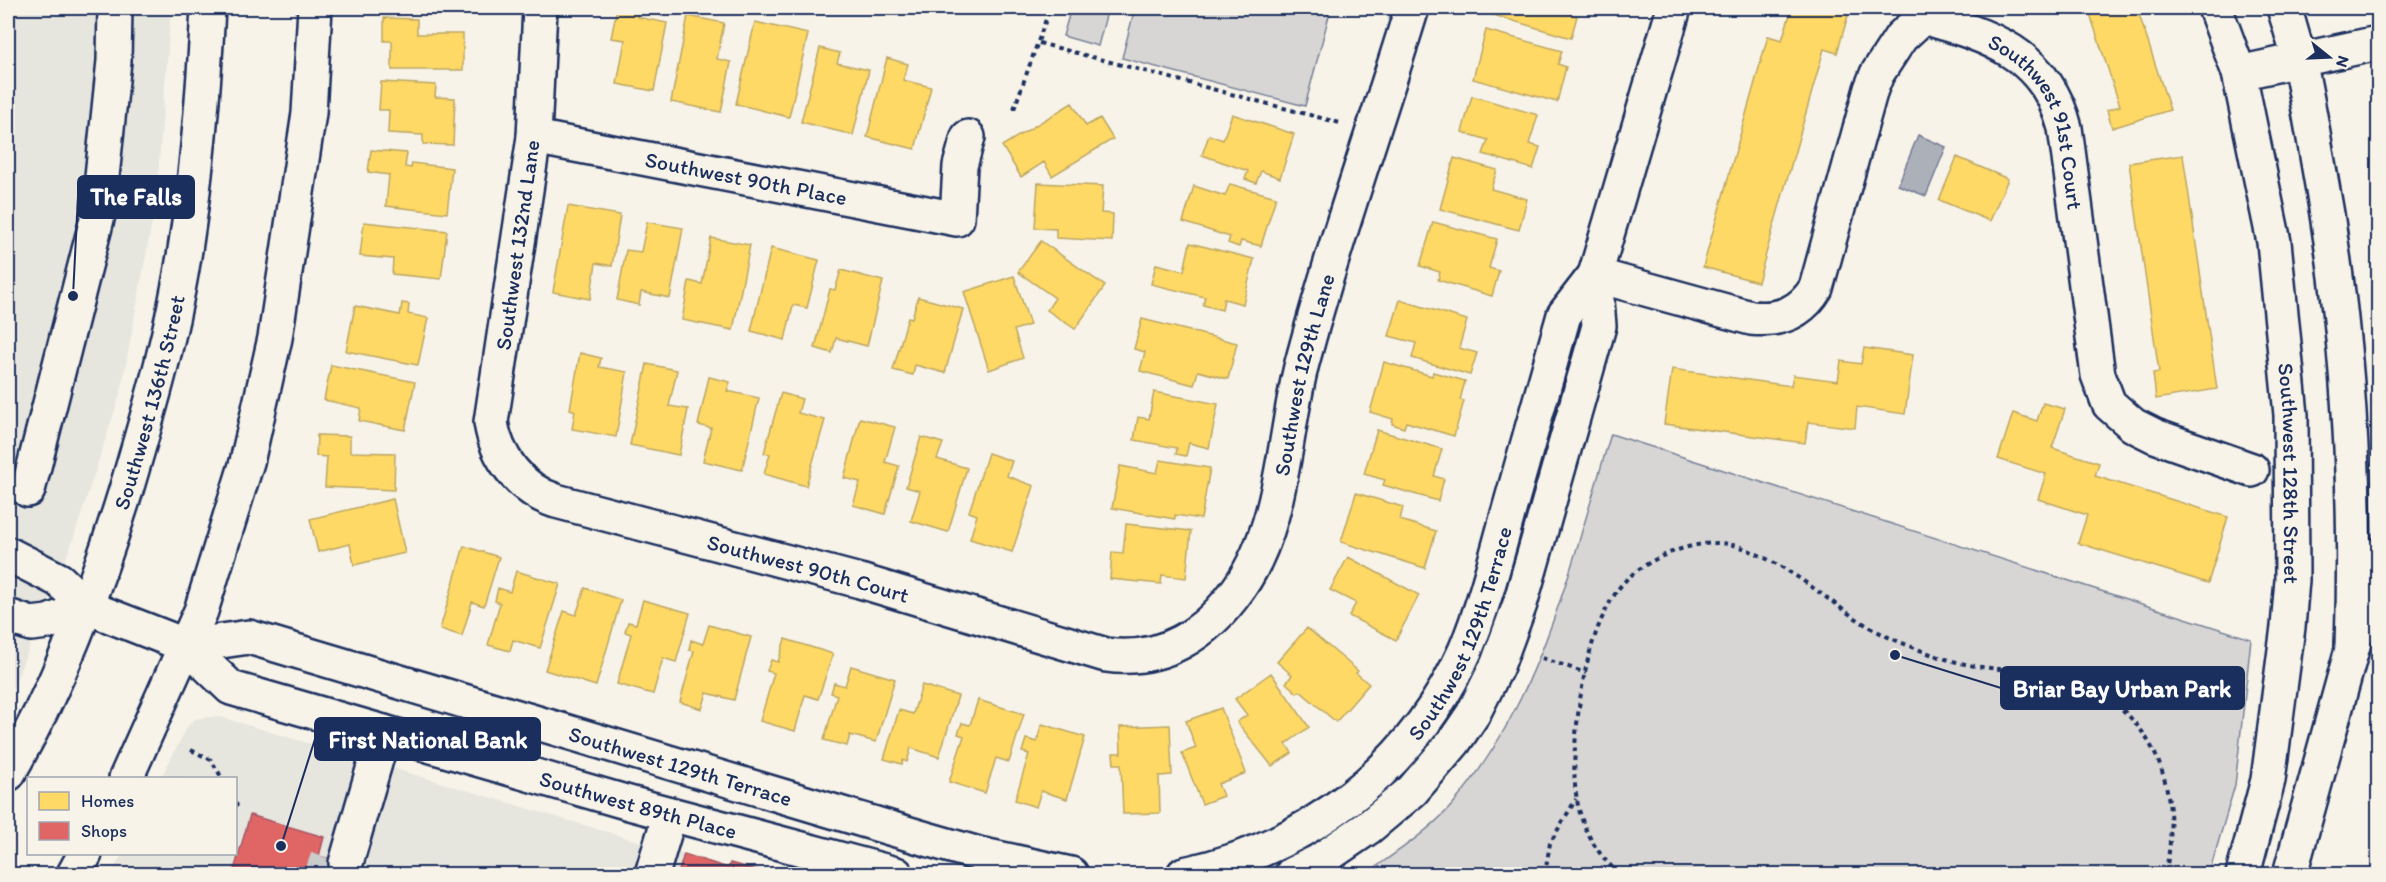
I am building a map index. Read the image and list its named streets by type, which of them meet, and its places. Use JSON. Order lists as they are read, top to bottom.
{
  "streets": {
    "street": [
      "Southwest 91st Court",
      "Southwest 90th Place",
      "Southwest 132nd Lane",
      "Southwest 129th Lane",
      "Southwest 136th Street",
      "Southwest 128th Street",
      "Southwest 90th Court",
      "Southwest 129th Terrace",
      "Southwest 89th Place"
    ]
  },
  "crossings": [
    ["Southwest 91st Court", "Southwest 129th Terrace"],
    ["Southwest 90th Place", "Southwest 132nd Lane"],
    ["Southwest 132nd Lane", "Southwest 90th Court"],
    ["Southwest 129th Lane", "Southwest 90th Court"],
    ["Southwest 136th Street", "Southwest 89th Place"],
    ["Southwest 129th Terrace", "Southwest 89th Place"]
  ],
  "places": ["The Falls", "Briar Bay Urban Park", "First National Bank"],
  "legend": ["Homes", "Shops"],
  "north": "right"
}
